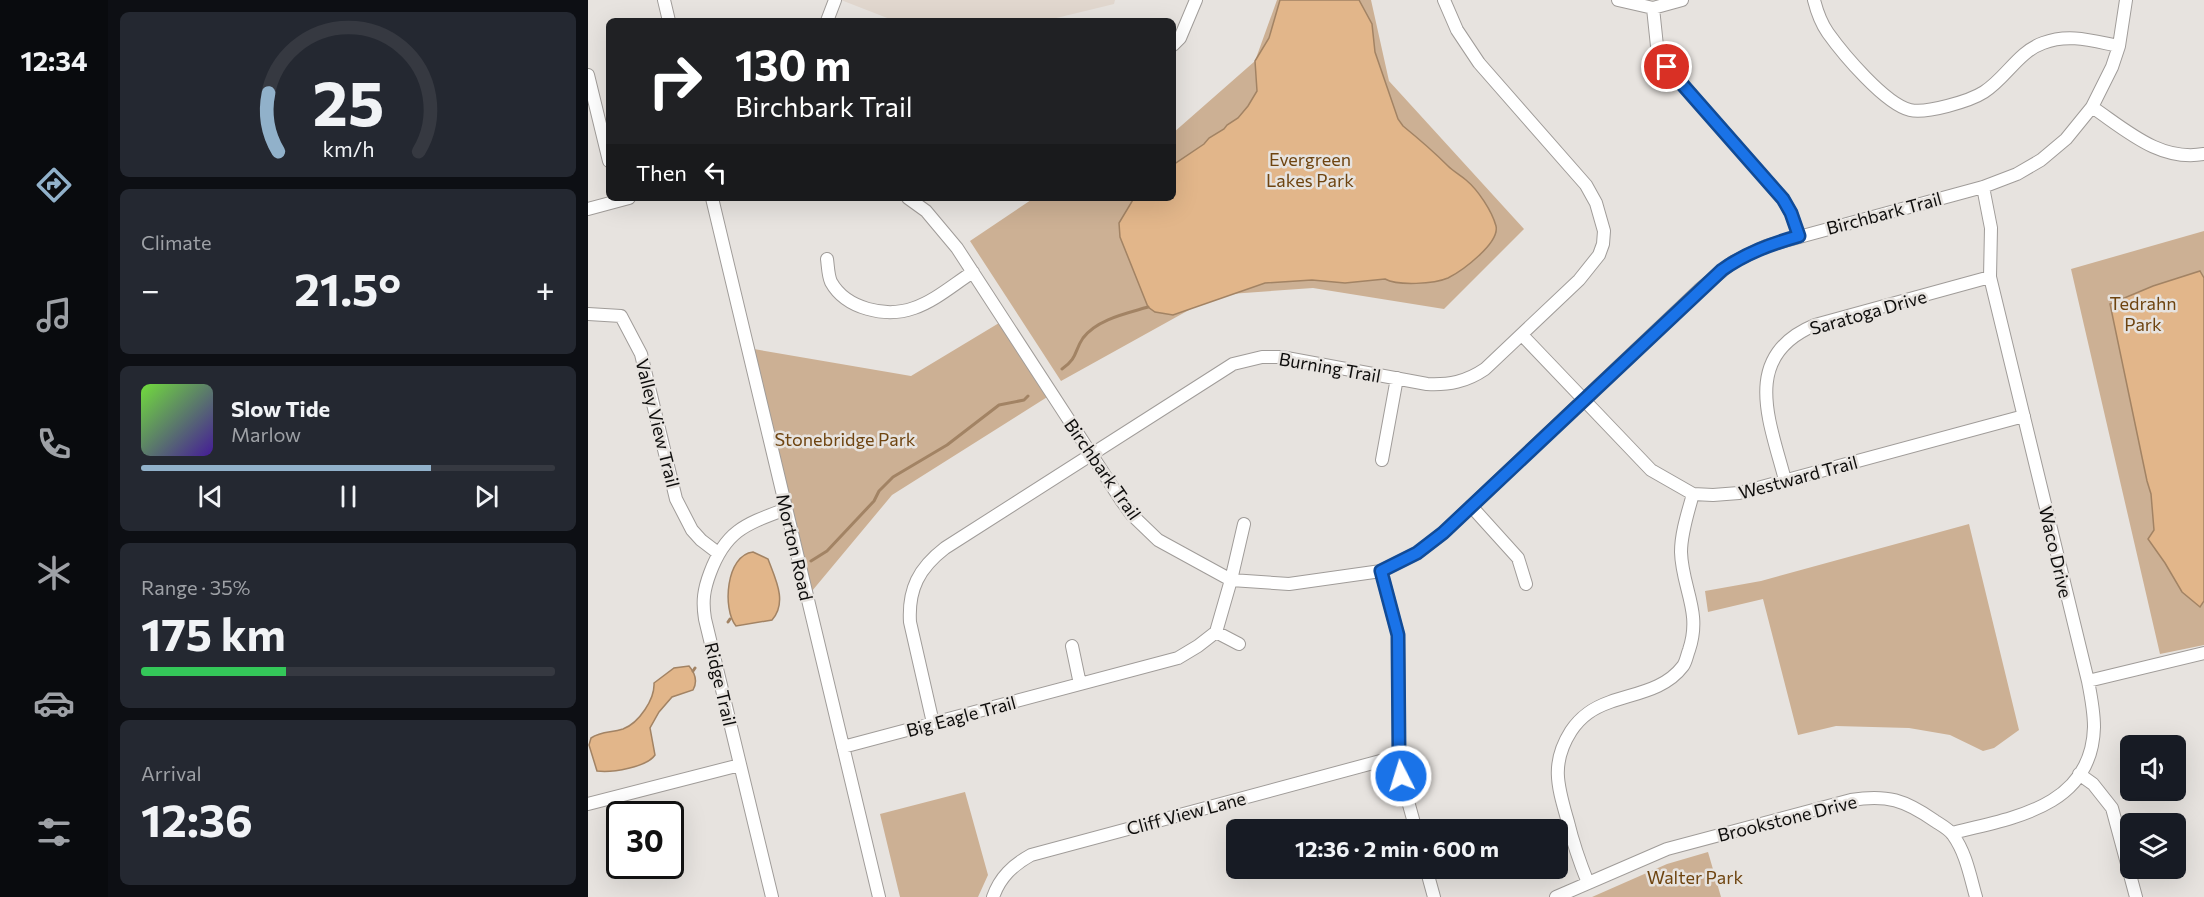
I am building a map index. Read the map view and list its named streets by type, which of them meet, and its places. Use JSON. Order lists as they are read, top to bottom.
{
  "streets": {
    "street": [
      "Birchbark Trail",
      "Saratoga Drive",
      "Burning Trail",
      "Valley View Trail",
      "Westward Trail",
      "Morton Road",
      "Waco Drive",
      "Ridge Trail",
      "Big Eagle Trail",
      "Cliff View Lane",
      "Brookstone Drive"
    ]
  },
  "crossings": [
    ["Birchbark Trail", "Burning Trail"],
    ["Birchbark Trail", "Westward Trail"],
    ["Birchbark Trail", "Waco Drive"],
    ["Saratoga Drive", "Westward Trail"],
    ["Saratoga Drive", "Waco Drive"],
    ["Burning Trail", "Westward Trail"],
    ["Burning Trail", "Big Eagle Trail"],
    ["Valley View Trail", "Ridge Trail"],
    ["Westward Trail", "Waco Drive"],
    ["Morton Road", "Ridge Trail"],
    ["Morton Road", "Big Eagle Trail"],
    ["Waco Drive", "Brookstone Drive"]
  ],
  "parks": [
    "Evergreen Lakes Park",
    "Tedrahn Park",
    "Stonebridge Park",
    "Walter Park"
  ],
  "page": {
    "tabs": "12:34",
    "turn": ["130 m", "Birchbark Trail"],
    "then": "Then",
    "tile": [
      "Climate",
      ["Range · 35%", "175 km"],
      ["Arrival", "12:36"]
    ],
    "heat": ["−", "21.5°", "+"],
    "song": ["Slow Tide", "Marlow"],
    "limit": "30",
    "trip": "12:36 · 2 min · 600 m",
    "gauge": ["25", "km/h"]
  }
}
